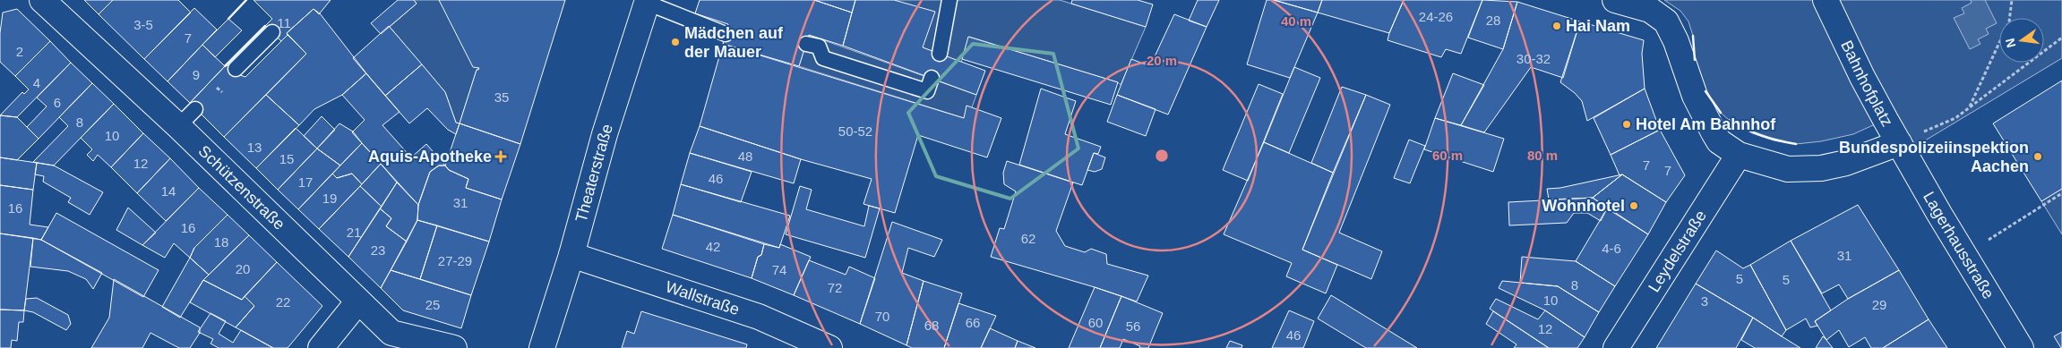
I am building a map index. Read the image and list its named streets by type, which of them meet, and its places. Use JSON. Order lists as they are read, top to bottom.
{
  "streets": {
    "street": [
      "Bahnhofplatz",
      "Theaterstraße",
      "Schützenstraße",
      "Lagerhausstraße",
      "Leydelstraße",
      "Wallstraße"
    ]
  },
  "crossings": [
    ["Bahnhofplatz", "Lagerhausstraße"],
    ["Bahnhofplatz", "Leydelstraße"],
    ["Theaterstraße", "Wallstraße"]
  ],
  "places": {
    "other": [
      "Hai Nam",
      "Mädchen auf der Mauer",
      "Hotel Am Bahnhof",
      "Bundespolizeiinspektion Aachen",
      "Wohnhotel"
    ],
    "health": ["Aquis-Apotheke"]
  },
  "house_numbers": [
    "24-26",
    "28",
    "11",
    "3-5",
    "7",
    "2",
    "30-32",
    "9",
    "4",
    "35",
    "6",
    "8",
    "50-52",
    "10",
    "13",
    "48",
    "15",
    "12",
    "7",
    "7",
    "46",
    "17",
    "14",
    "19",
    "31",
    "16",
    "16",
    "21",
    "62",
    "18",
    "42",
    "4-6",
    "23",
    "31",
    "27-29",
    "20",
    "74",
    "5",
    "5",
    "8",
    "72",
    "10",
    "3",
    "22",
    "25",
    "29",
    "70",
    "66",
    "60",
    "68",
    "56",
    "12",
    "46"
  ],
  "north": "left",
  "rings": [
    "40 m",
    "20 m",
    "60 m",
    "80 m"
  ]
}
